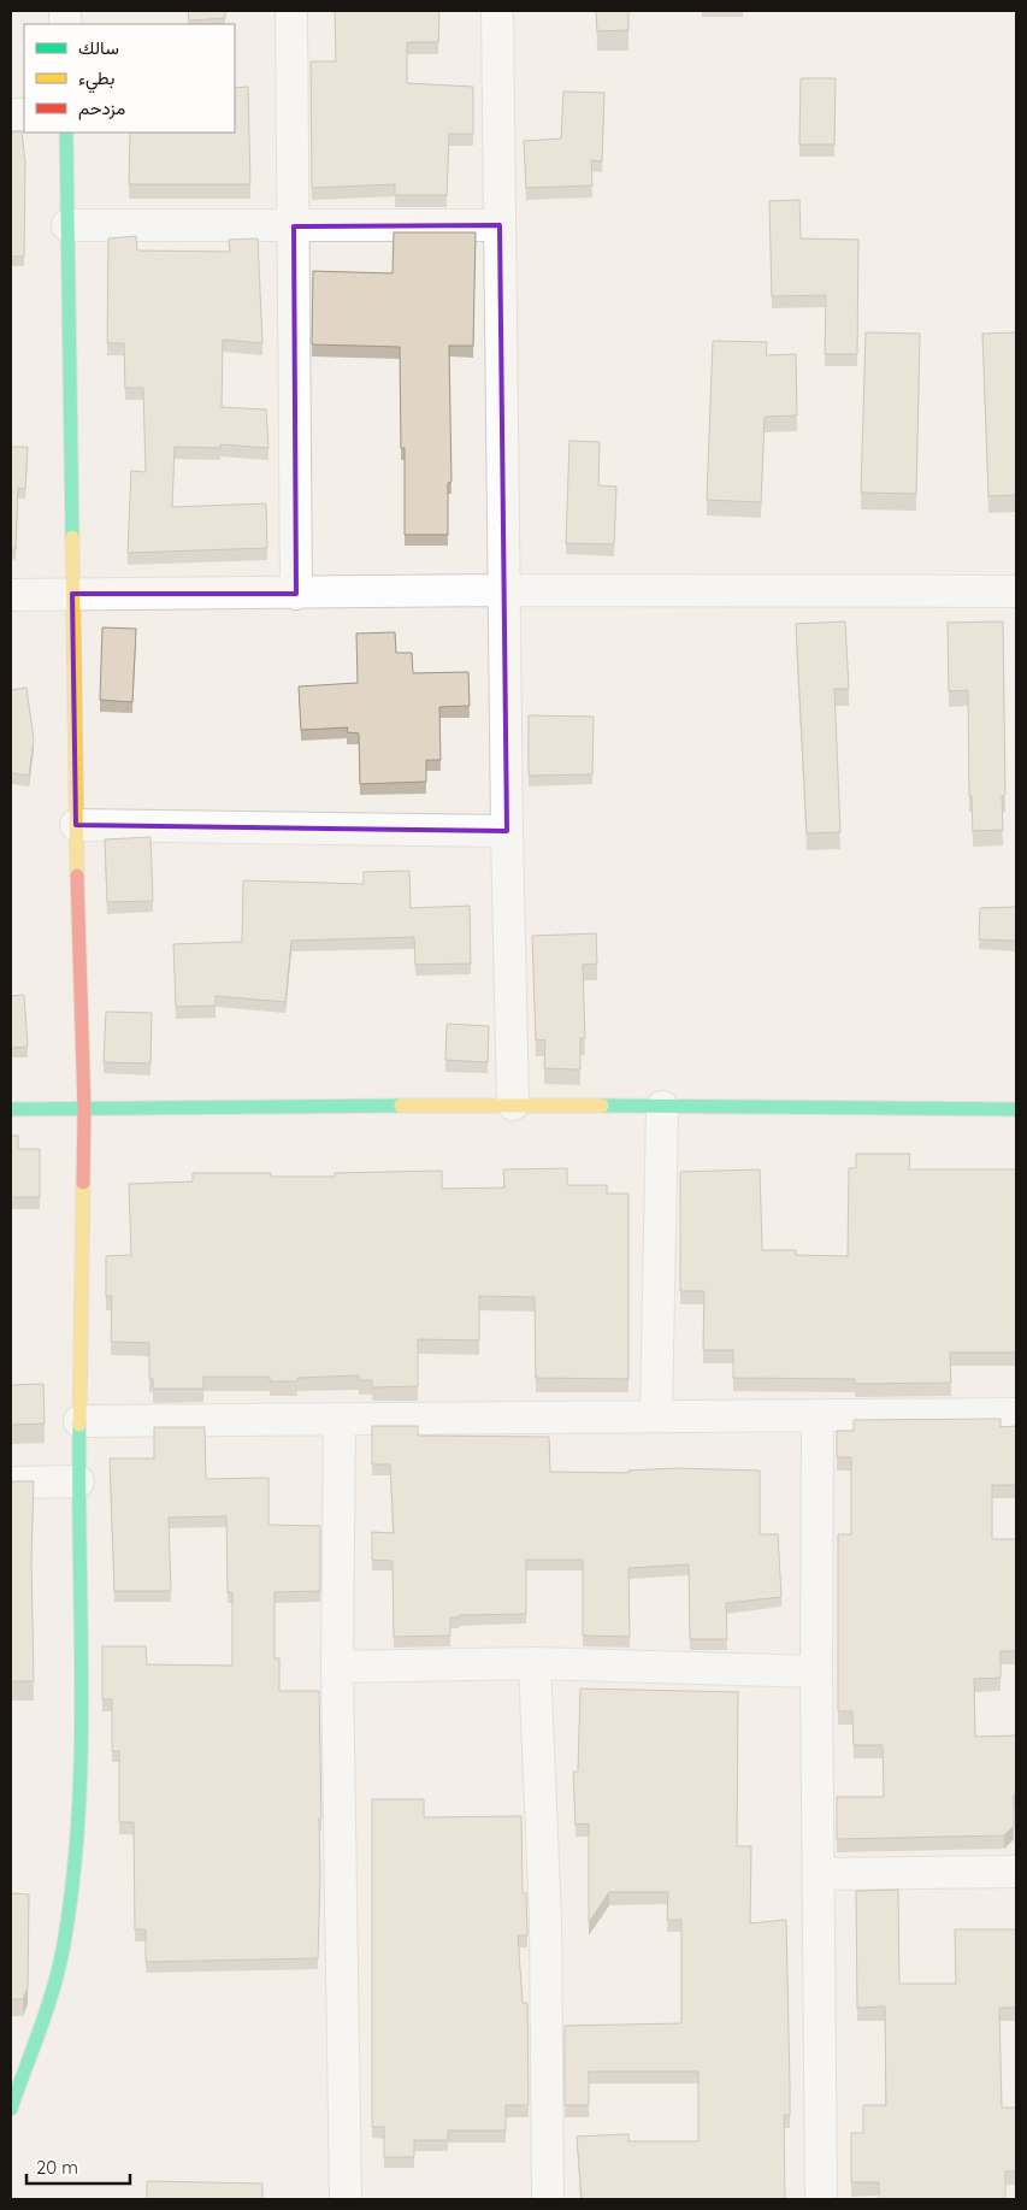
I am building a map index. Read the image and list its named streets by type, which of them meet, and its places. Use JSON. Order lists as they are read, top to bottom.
{
  "legend": ["سالك", "بطيء", "مزدحم"],
  "scale_bar": "20 m"
}
